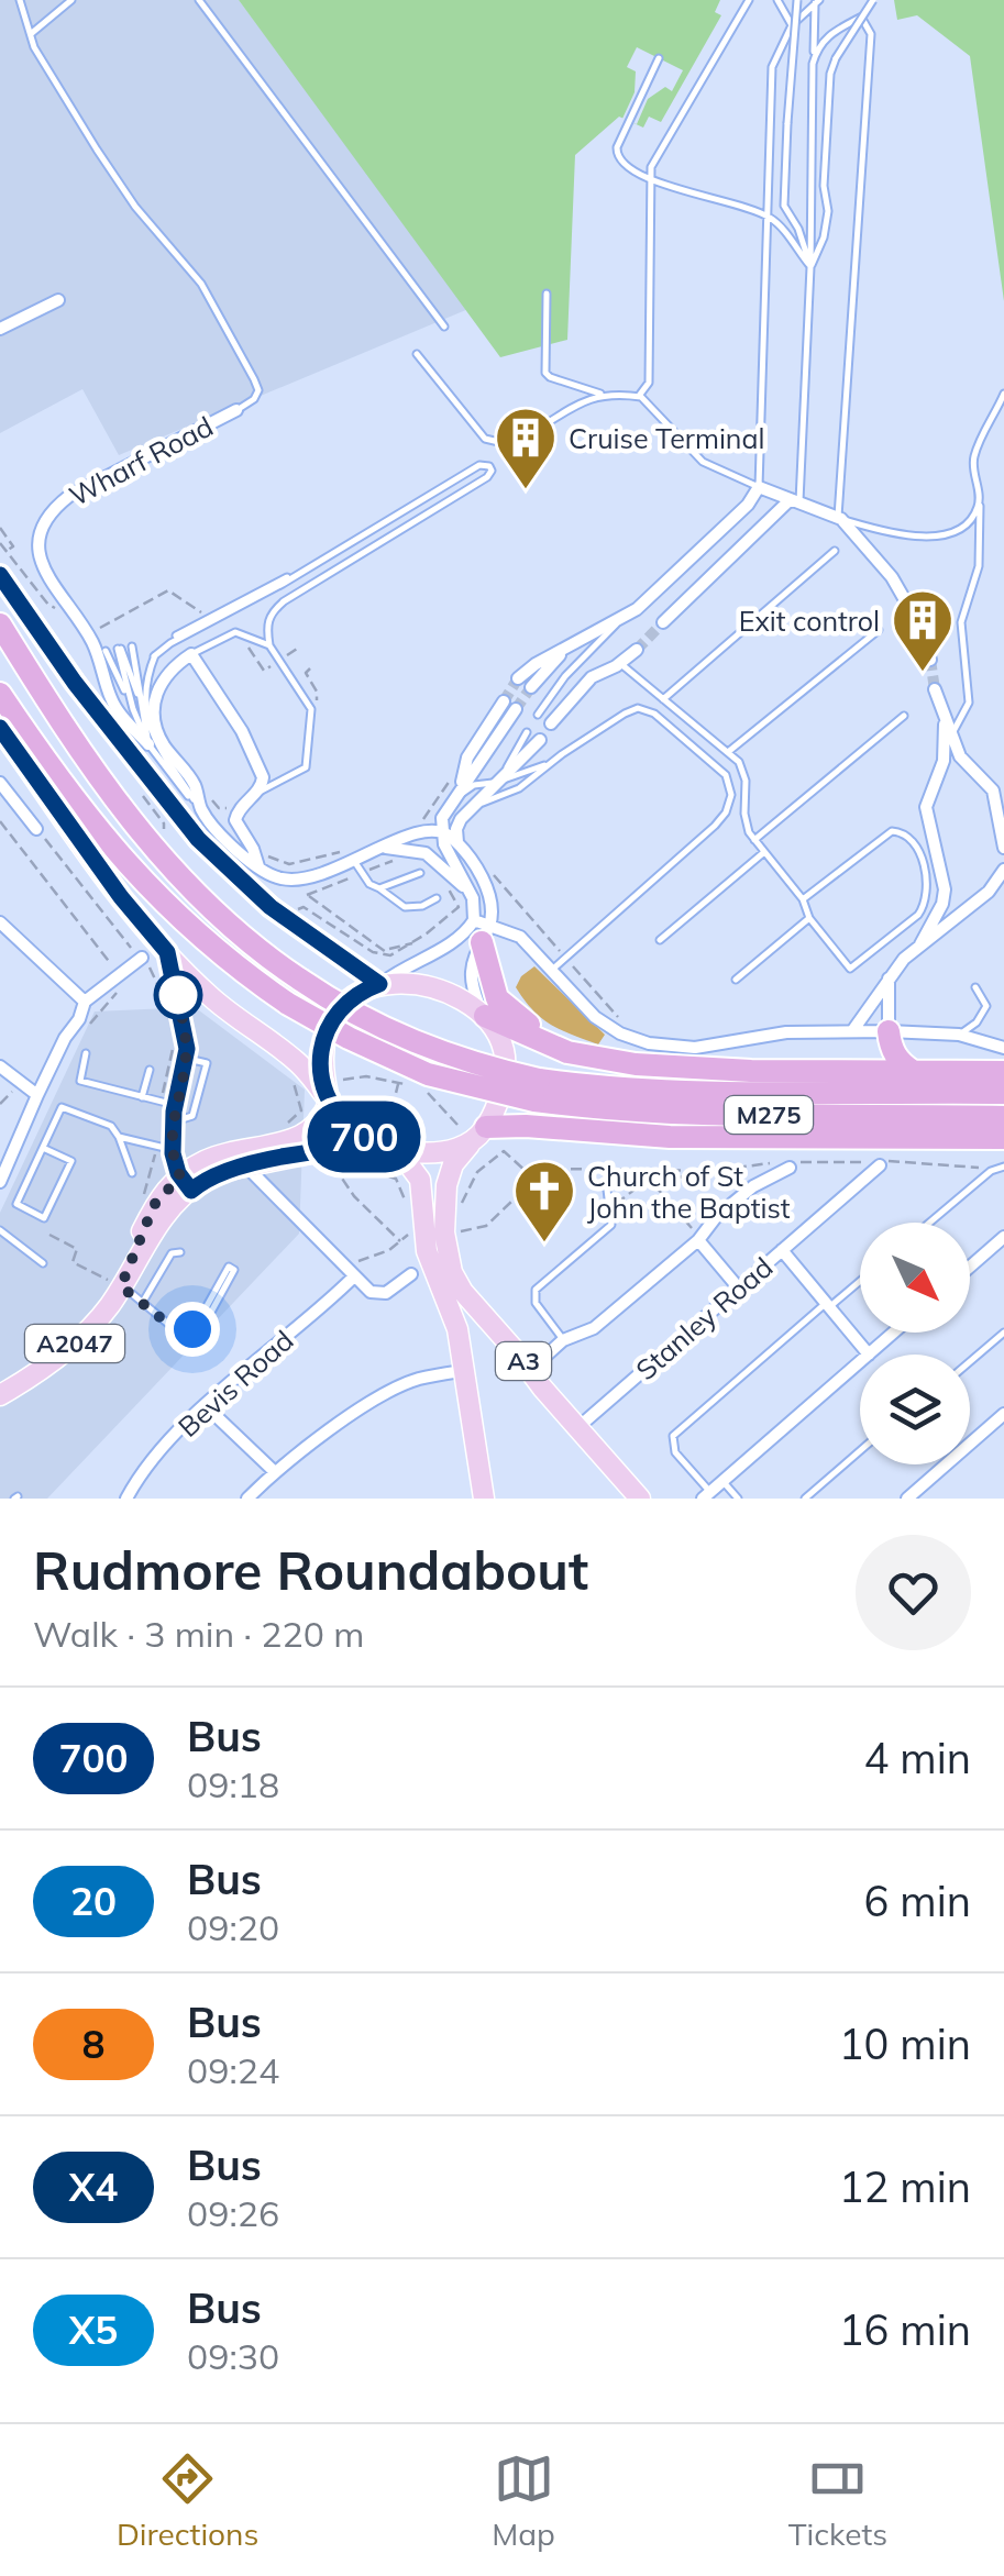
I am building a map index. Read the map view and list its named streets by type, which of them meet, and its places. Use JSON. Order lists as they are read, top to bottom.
{
  "streets": {
    "highway": ["M275"],
    "main road": ["A2047", "A3"],
    "street": ["Wharf Road", "Stanley Road", "Bevis Road"]
  },
  "crossings": [
    ["M275", "A2047"],
    ["M275", "A3"],
    ["Stanley Road", "A3"],
    ["A2047", "A3"]
  ],
  "places": {
    "building": ["Cruise Terminal", "Exit control"],
    "church": ["Church of St John the Baptist"]
  },
  "lines": ["bus line 700"],
  "north": "bottom right",
  "page": {
    "on_map": "700",
    "heading": ["Rudmore Roundabout", "Walk · 3 min · 220 m"],
    "list": [
      {
        "mark": "700",
        "name": "Bus",
        "note": "09:18",
        "value": "4 min"
      },
      {
        "mark": "20",
        "name": "Bus",
        "note": "09:20",
        "value": "6 min"
      },
      {
        "mark": "8",
        "name": "Bus",
        "note": "09:24",
        "value": "10 min"
      },
      {
        "mark": "X4",
        "name": "Bus",
        "note": "09:26",
        "value": "12 min"
      },
      {
        "mark": "X5",
        "name": "Bus",
        "note": "09:30",
        "value": "16 min"
      }
    ],
    "tabs": ["Directions", "Map", "Tickets"]
  }
}
